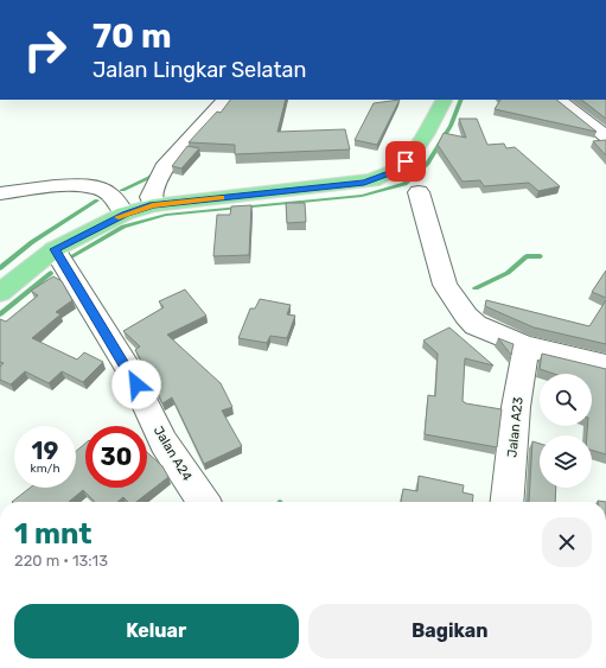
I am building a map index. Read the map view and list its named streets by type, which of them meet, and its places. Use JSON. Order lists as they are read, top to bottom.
{
  "streets": {
    "street": ["Jalan A23", "Jalan A24"]
  },
  "page": {
    "turn": ["70 m", "Jalan Lingkar Selatan"],
    "speed": "19 km/h",
    "limit": "30",
    "heading": ["1 mnt", "220 m · 13:13"],
    "buttons": ["Keluar", "Bagikan"]
  }
}
